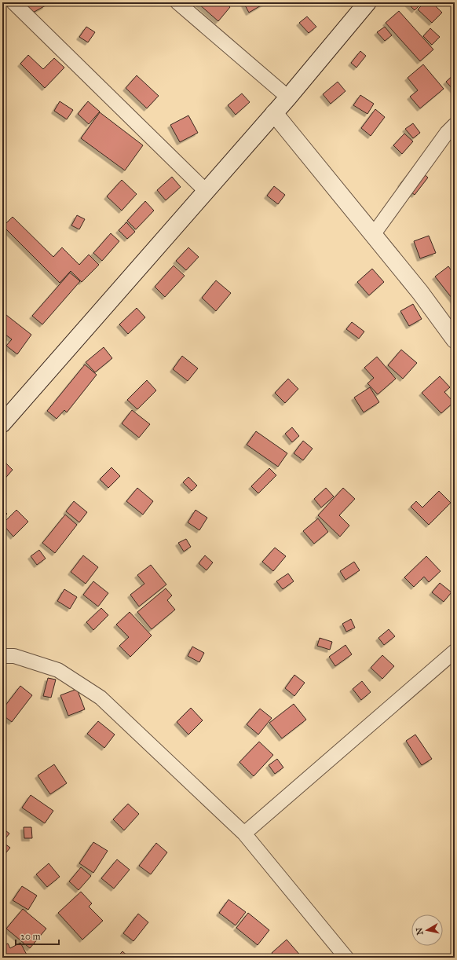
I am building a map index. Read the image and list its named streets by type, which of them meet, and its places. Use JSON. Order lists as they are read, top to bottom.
{
  "scale_bar": "20 m",
  "north": "left"
}
